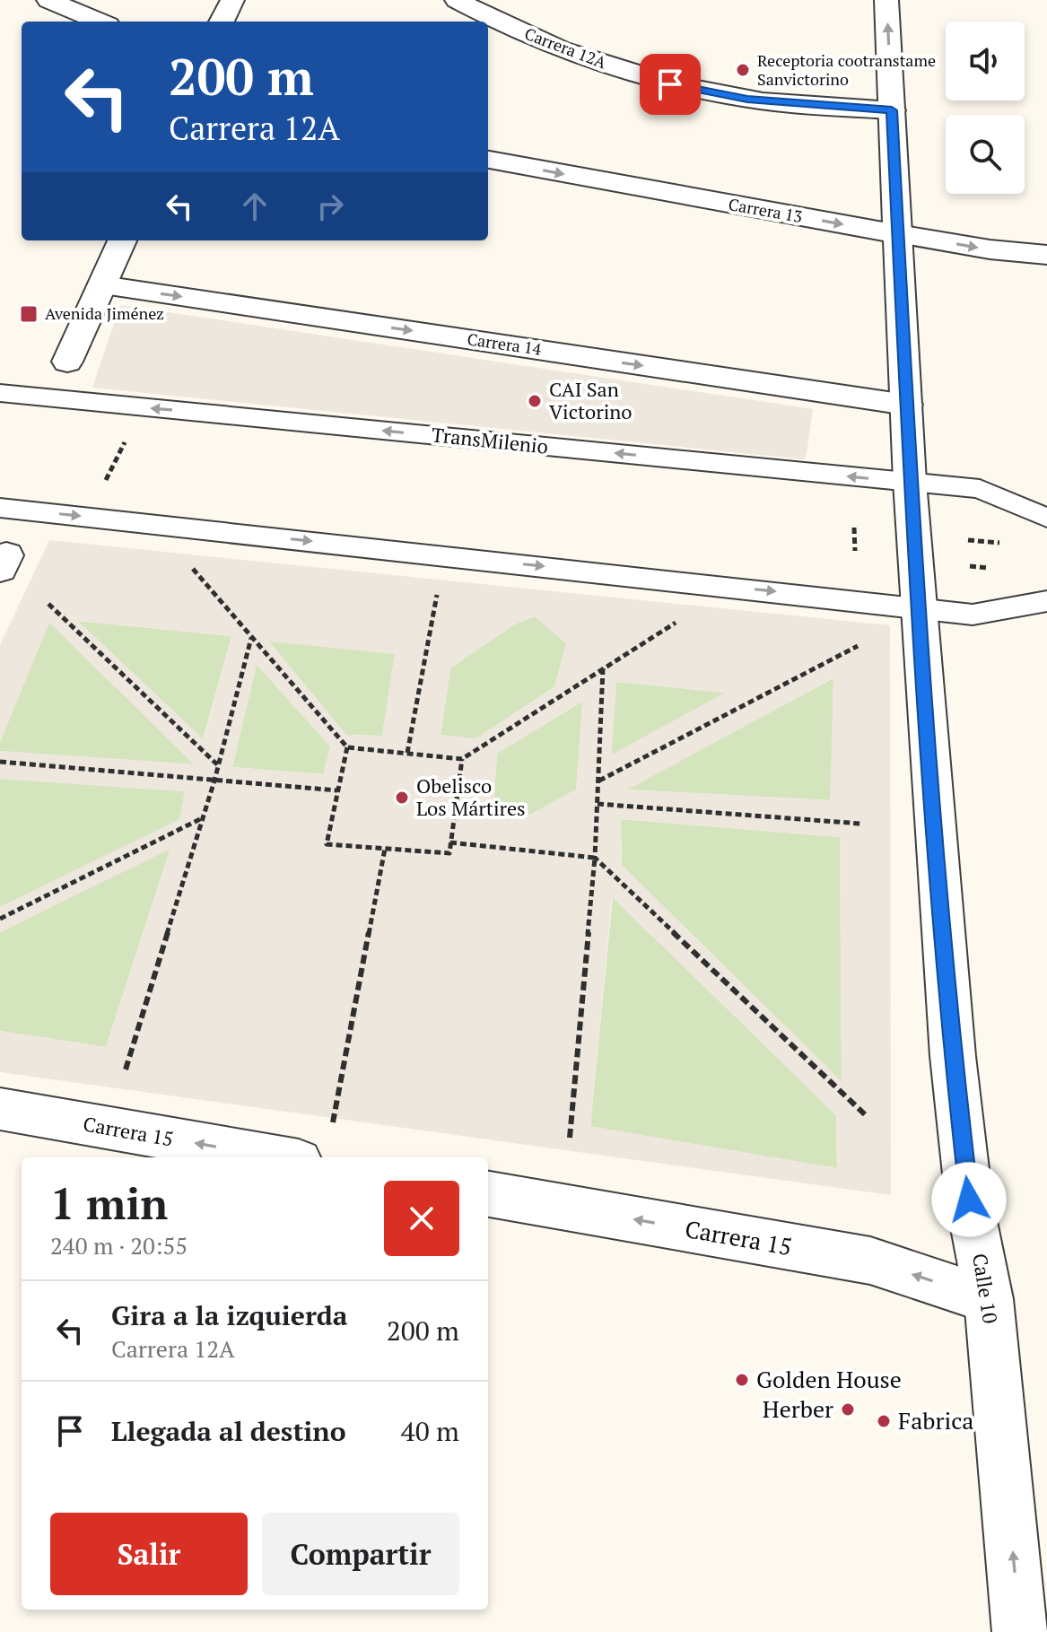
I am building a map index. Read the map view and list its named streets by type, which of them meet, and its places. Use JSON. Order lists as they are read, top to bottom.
{
  "streets": {
    "street": [
      "Carrera 12A",
      "Carrera 13",
      "Carrera 14",
      "Carrera 15",
      "Calle 10"
    ],
    "lane": ["TransMilenio"]
  },
  "crossings": [
    ["Carrera 12A", "Calle 10"],
    ["Carrera 13", "Calle 10"],
    ["Carrera 14", "Calle 10"],
    ["TransMilenio", "Calle 10"],
    ["Carrera 15", "Calle 10"]
  ],
  "one_way": ["Carrera 13", "Carrera 14", "Carrera 15"],
  "places": {
    "other": [
      "Receptoria cootranstame Sanvictorino",
      "CAI San Victorino",
      "Obelisco Los Mártires",
      "Golden House",
      "Herber",
      "Fabrica"
    ],
    "transit": ["Avenida Jiménez"]
  },
  "page": {
    "turn": ["200 m", "Carrera 12A"],
    "heading": ["1 min", "240 m · 20:55"],
    "list": [
      {
        "name": "Gira a la izquierda",
        "note": "Carrera 12A",
        "value": "200 m"
      },
      {
        "name": "Llegada al destino",
        "value": "40 m"
      }
    ],
    "buttons": ["Salir", "Compartir"]
  }
}
